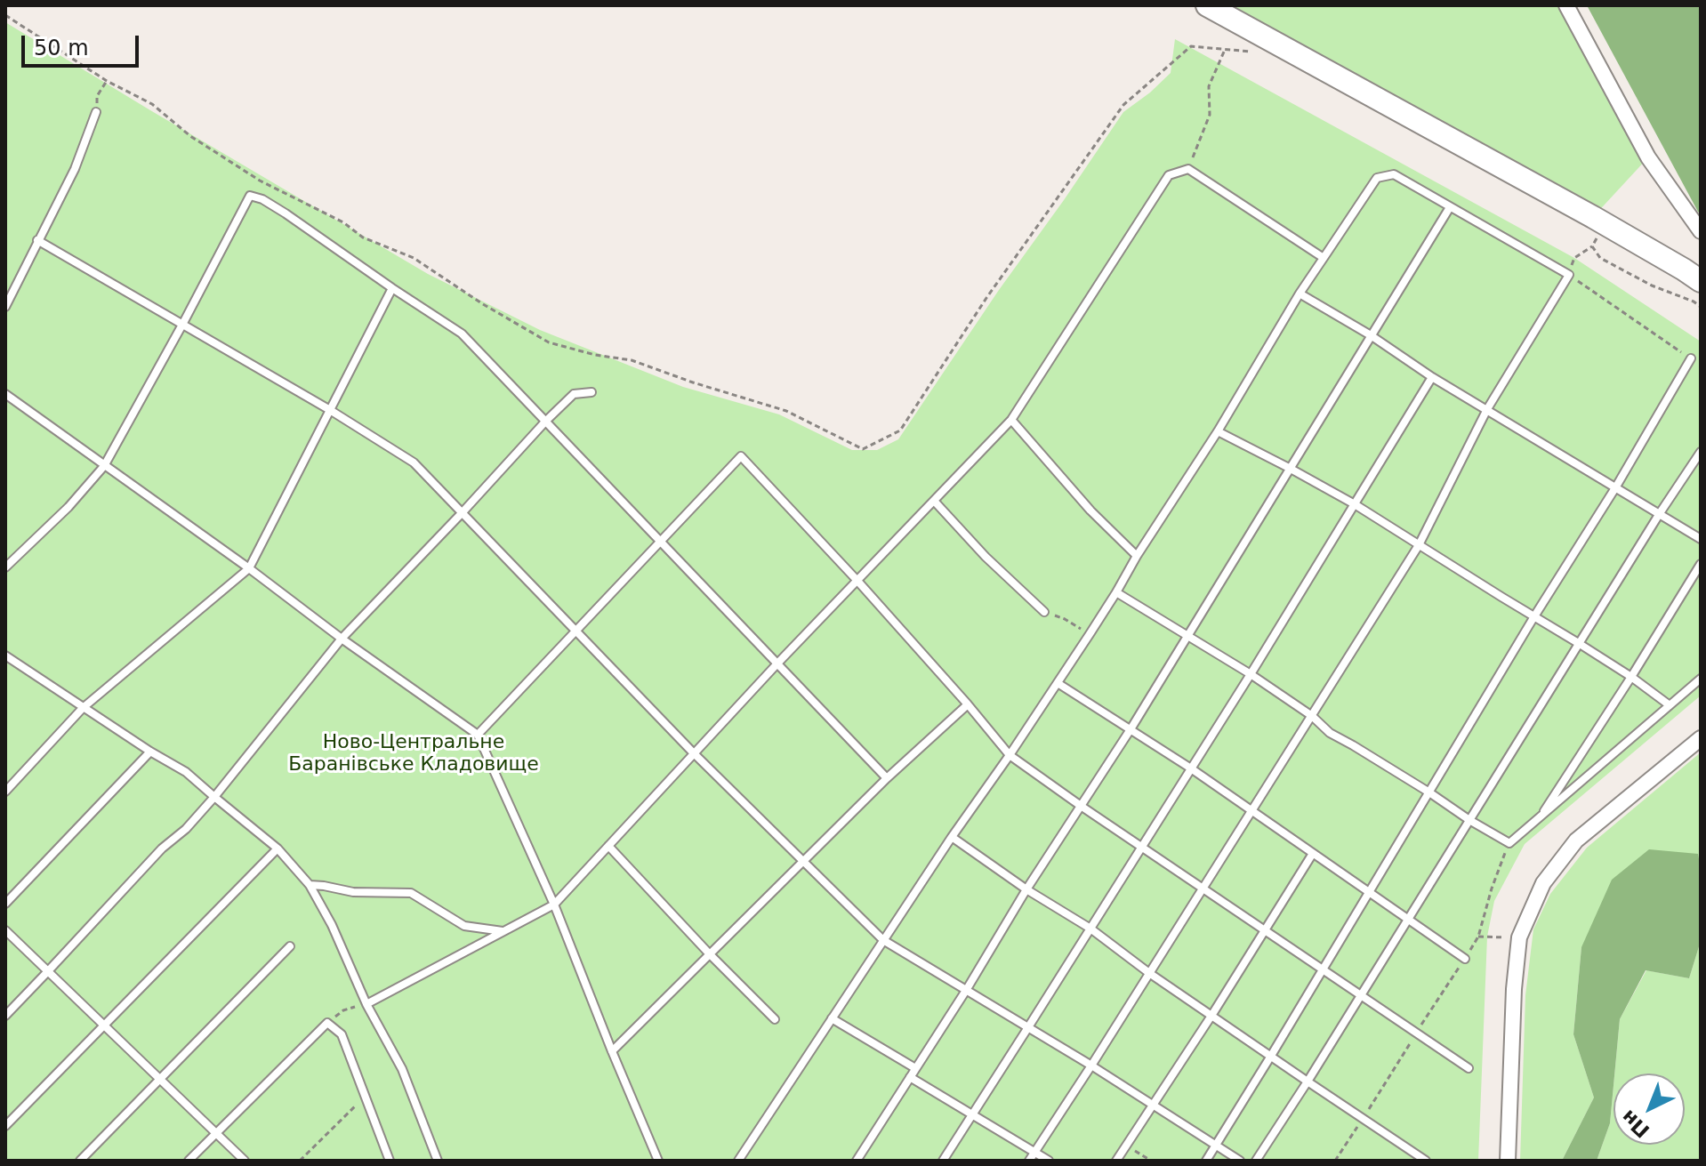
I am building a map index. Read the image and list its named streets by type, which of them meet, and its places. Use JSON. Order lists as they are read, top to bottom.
{
  "parks": ["Ново-Центральне Баранівське Кладовище"],
  "scale_bar": "50 m",
  "north": "bottom left"
}
